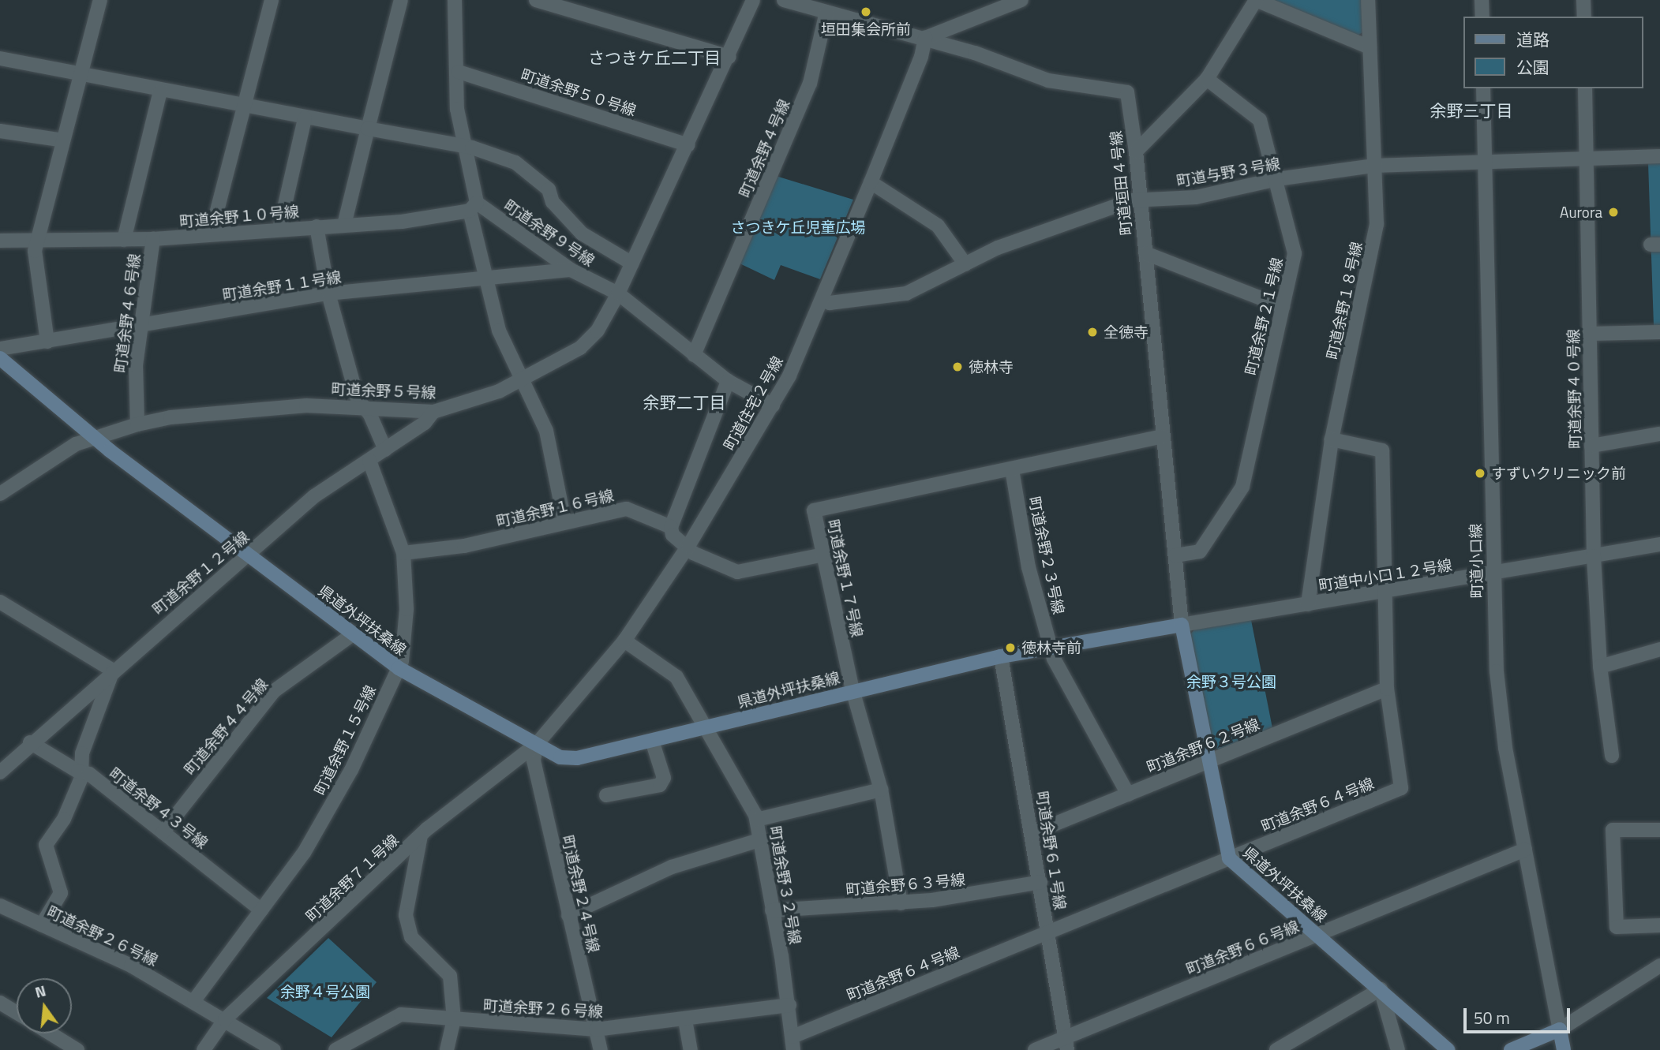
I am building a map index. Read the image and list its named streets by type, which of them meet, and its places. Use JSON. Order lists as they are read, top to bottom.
{
  "streets": {
    "main road": ["県道外坪扶桑線"],
    "street": [
      "町道余野５０号線",
      "町道余野４号線",
      "町道与野３号線",
      "町道垣田４号線",
      "町道余野１０号線",
      "町道余野９号線",
      "町道余野１１号線",
      "町道余野１８号線",
      "町道余野４６号線",
      "町道余野２１号線",
      "町道余野４０号線",
      "町道余野５号線",
      "町道住宅２号線",
      "町道余野１６号線",
      "町道余野２３号線",
      "町道小口線",
      "町道余野１２号線",
      "町道中小口１２号線",
      "町道余野１７号線",
      "町道余野４４号線",
      "町道余野１５号線",
      "町道余野６２号線",
      "町道余野６４号線",
      "町道余野４３号線",
      "町道余野６１号線",
      "町道余野７１号線",
      "町道余野６３号線",
      "町道余野３２号線",
      "町道余野２４号線",
      "町道余野２６号線",
      "町道余野６６号線"
    ]
  },
  "crossings": [
    ["町道余野５０号線", "町道余野５号線"],
    ["町道余野４号線", "町道垣田４号線"],
    ["町道余野４号線", "町道余野９号線"],
    ["町道与野３号線", "町道垣田４号線"],
    ["町道与野３号線", "町道余野１８号線"],
    ["町道与野３号線", "町道余野２１号線"],
    ["町道与野３号線", "町道余野４０号線"],
    ["町道与野３号線", "町道住宅２号線"],
    ["町道与野３号線", "町道小口線"],
    ["町道垣田４号線", "町道余野２１号線"],
    ["町道垣田４号線", "町道住宅２号線"],
    ["町道垣田４号線", "町道中小口１２号線"],
    ["町道垣田４号線", "町道余野１７号線"],
    ["町道垣田４号線", "県道外坪扶桑線"],
    ["町道余野１０号線", "町道余野９号線"],
    ["町道余野１０号線", "町道余野４６号線"],
    ["町道余野９号線", "町道余野１１号線"],
    ["町道余野９号線", "町道余野５号線"],
    ["町道余野９号線", "町道住宅２号線"],
    ["町道余野１１号線", "町道余野４６号線"],
    ["町道余野１８号線", "町道中小口１２号線"],
    ["町道余野１８号線", "町道余野６４号線"],
    ["町道余野４６号線", "町道余野５号線"],
    ["町道余野４０号線", "町道中小口１２号線"],
    ["町道余野５号線", "町道余野１２号線"],
    ["町道余野５号線", "県道外坪扶桑線"],
    ["町道住宅２号線", "町道余野１６号線"],
    ["町道住宅２号線", "県道外坪扶桑線"],
    ["町道住宅２号線", "町道余野７１号線"],
    ["町道住宅２号線", "町道余野３２号線"],
    ["町道住宅２号線", "町道余野２４号線"],
    ["町道余野１６号線", "町道余野１７号線"],
    ["町道余野１６号線", "町道余野１５号線"],
    ["町道余野２３号線", "町道余野１７号線"],
    ["町道余野２３号線", "県道外坪扶桑線"],
    ["町道余野２３号線", "町道余野６２号線"],
    ["町道小口線", "町道中小口１２号線"],
    ["町道小口線", "町道余野６６号線"],
    ["町道余野１２号線", "県道外坪扶桑線"],
    ["町道余野１２号線", "町道余野１５号線"],
    ["町道余野１２号線", "町道余野４３号線"],
    ["町道中小口１２号線", "県道外坪扶桑線"],
    ["町道中小口１２号線", "町道余野６４号線"],
    ["町道余野１７号線", "県道外坪扶桑線"],
    ["町道余野１７号線", "町道余野６３号線"],
    ["県道外坪扶桑線", "町道余野４４号線"],
    ["県道外坪扶桑線", "町道余野１５号線"],
    ["県道外坪扶桑線", "町道余野６２号線"],
    ["県道外坪扶桑線", "町道余野６４号線"],
    ["県道外坪扶桑線", "町道余野６１号線"],
    ["県道外坪扶桑線", "町道余野７１号線"],
    ["県道外坪扶桑線", "町道余野３２号線"],
    ["県道外坪扶桑線", "町道余野２４号線"],
    ["県道外坪扶桑線", "町道余野６６号線"],
    ["町道余野４４号線", "町道余野４３号線"],
    ["町道余野１５号線", "町道余野４３号線"],
    ["町道余野１５号線", "町道余野２６号線"],
    ["町道余野６２号線", "町道余野６４号線"],
    ["町道余野６２号線", "町道余野６１号線"],
    ["町道余野６４号線", "町道余野６１号線"],
    ["町道余野６４号線", "町道余野３２号線"],
    ["町道余野６１号線", "町道余野６３号線"],
    ["町道余野６１号線", "町道余野６６号線"],
    ["町道余野７１号線", "町道余野２４号線"],
    ["町道余野７１号線", "町道余野２６号線"],
    ["町道余野６３号線", "町道余野３２号線"],
    ["町道余野３２号線", "町道余野２６号線"],
    ["町道余野２４号線", "町道余野２６号線"]
  ],
  "districts": ["さつきケ丘二丁目", "余野三丁目", "余野二丁目"],
  "parks": ["さつきケ丘児童広場", "余野３号公園", "余野４号公園"],
  "places": [
    "垣田集会所前",
    "Aurora",
    "全徳寺",
    "徳林寺",
    "すずいクリニック前",
    "徳林寺前"
  ],
  "legend": ["道路", "公園"],
  "scale_bar": "50 m",
  "north": "top"
}
